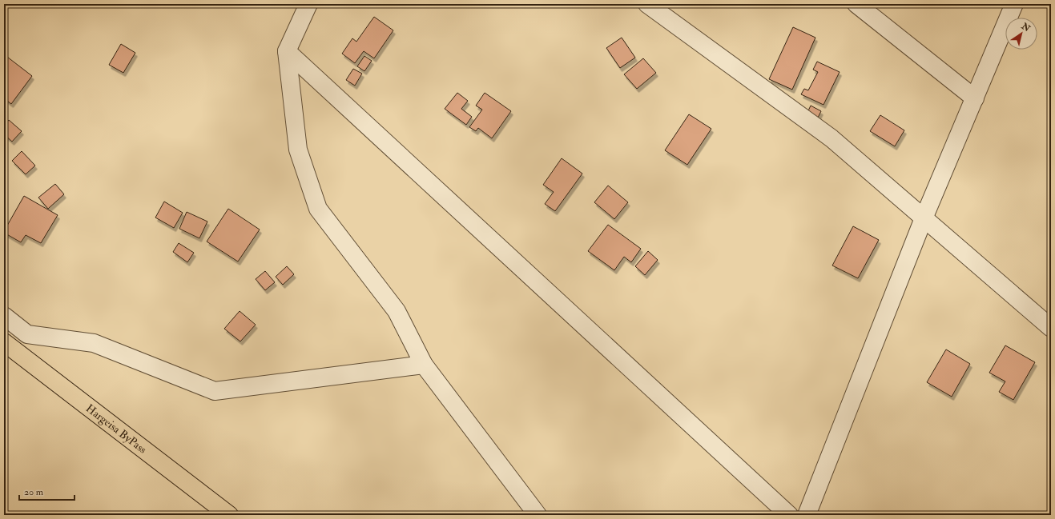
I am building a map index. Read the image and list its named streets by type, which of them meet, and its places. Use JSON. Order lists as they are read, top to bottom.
{
  "streets": {
    "highway": ["Hargeisa ByPass"]
  },
  "scale_bar": "20 m",
  "north": "top right"
}
